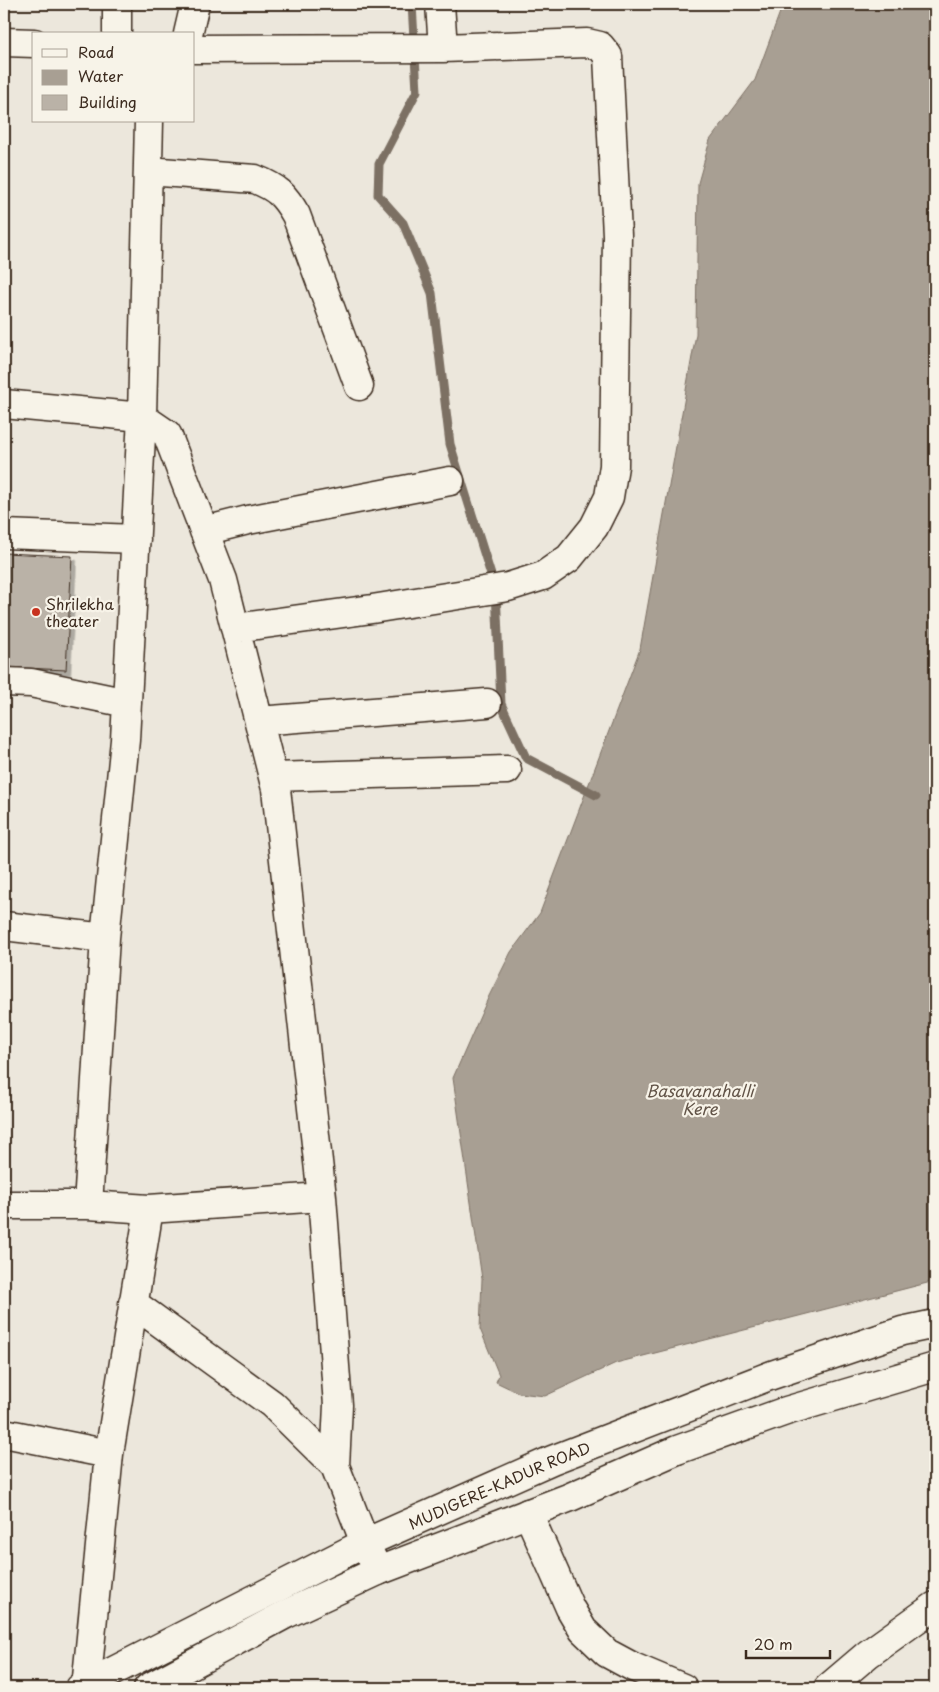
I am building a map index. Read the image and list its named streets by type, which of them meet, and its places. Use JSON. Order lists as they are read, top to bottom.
{
  "streets": {
    "main road": ["MUDIGERE-KADUR ROAD"]
  },
  "water": ["Basavanahalli Kere"],
  "places": ["Shrilekha theater"],
  "legend": ["Road", "Water", "Building"],
  "scale_bar": "20 m"
}
